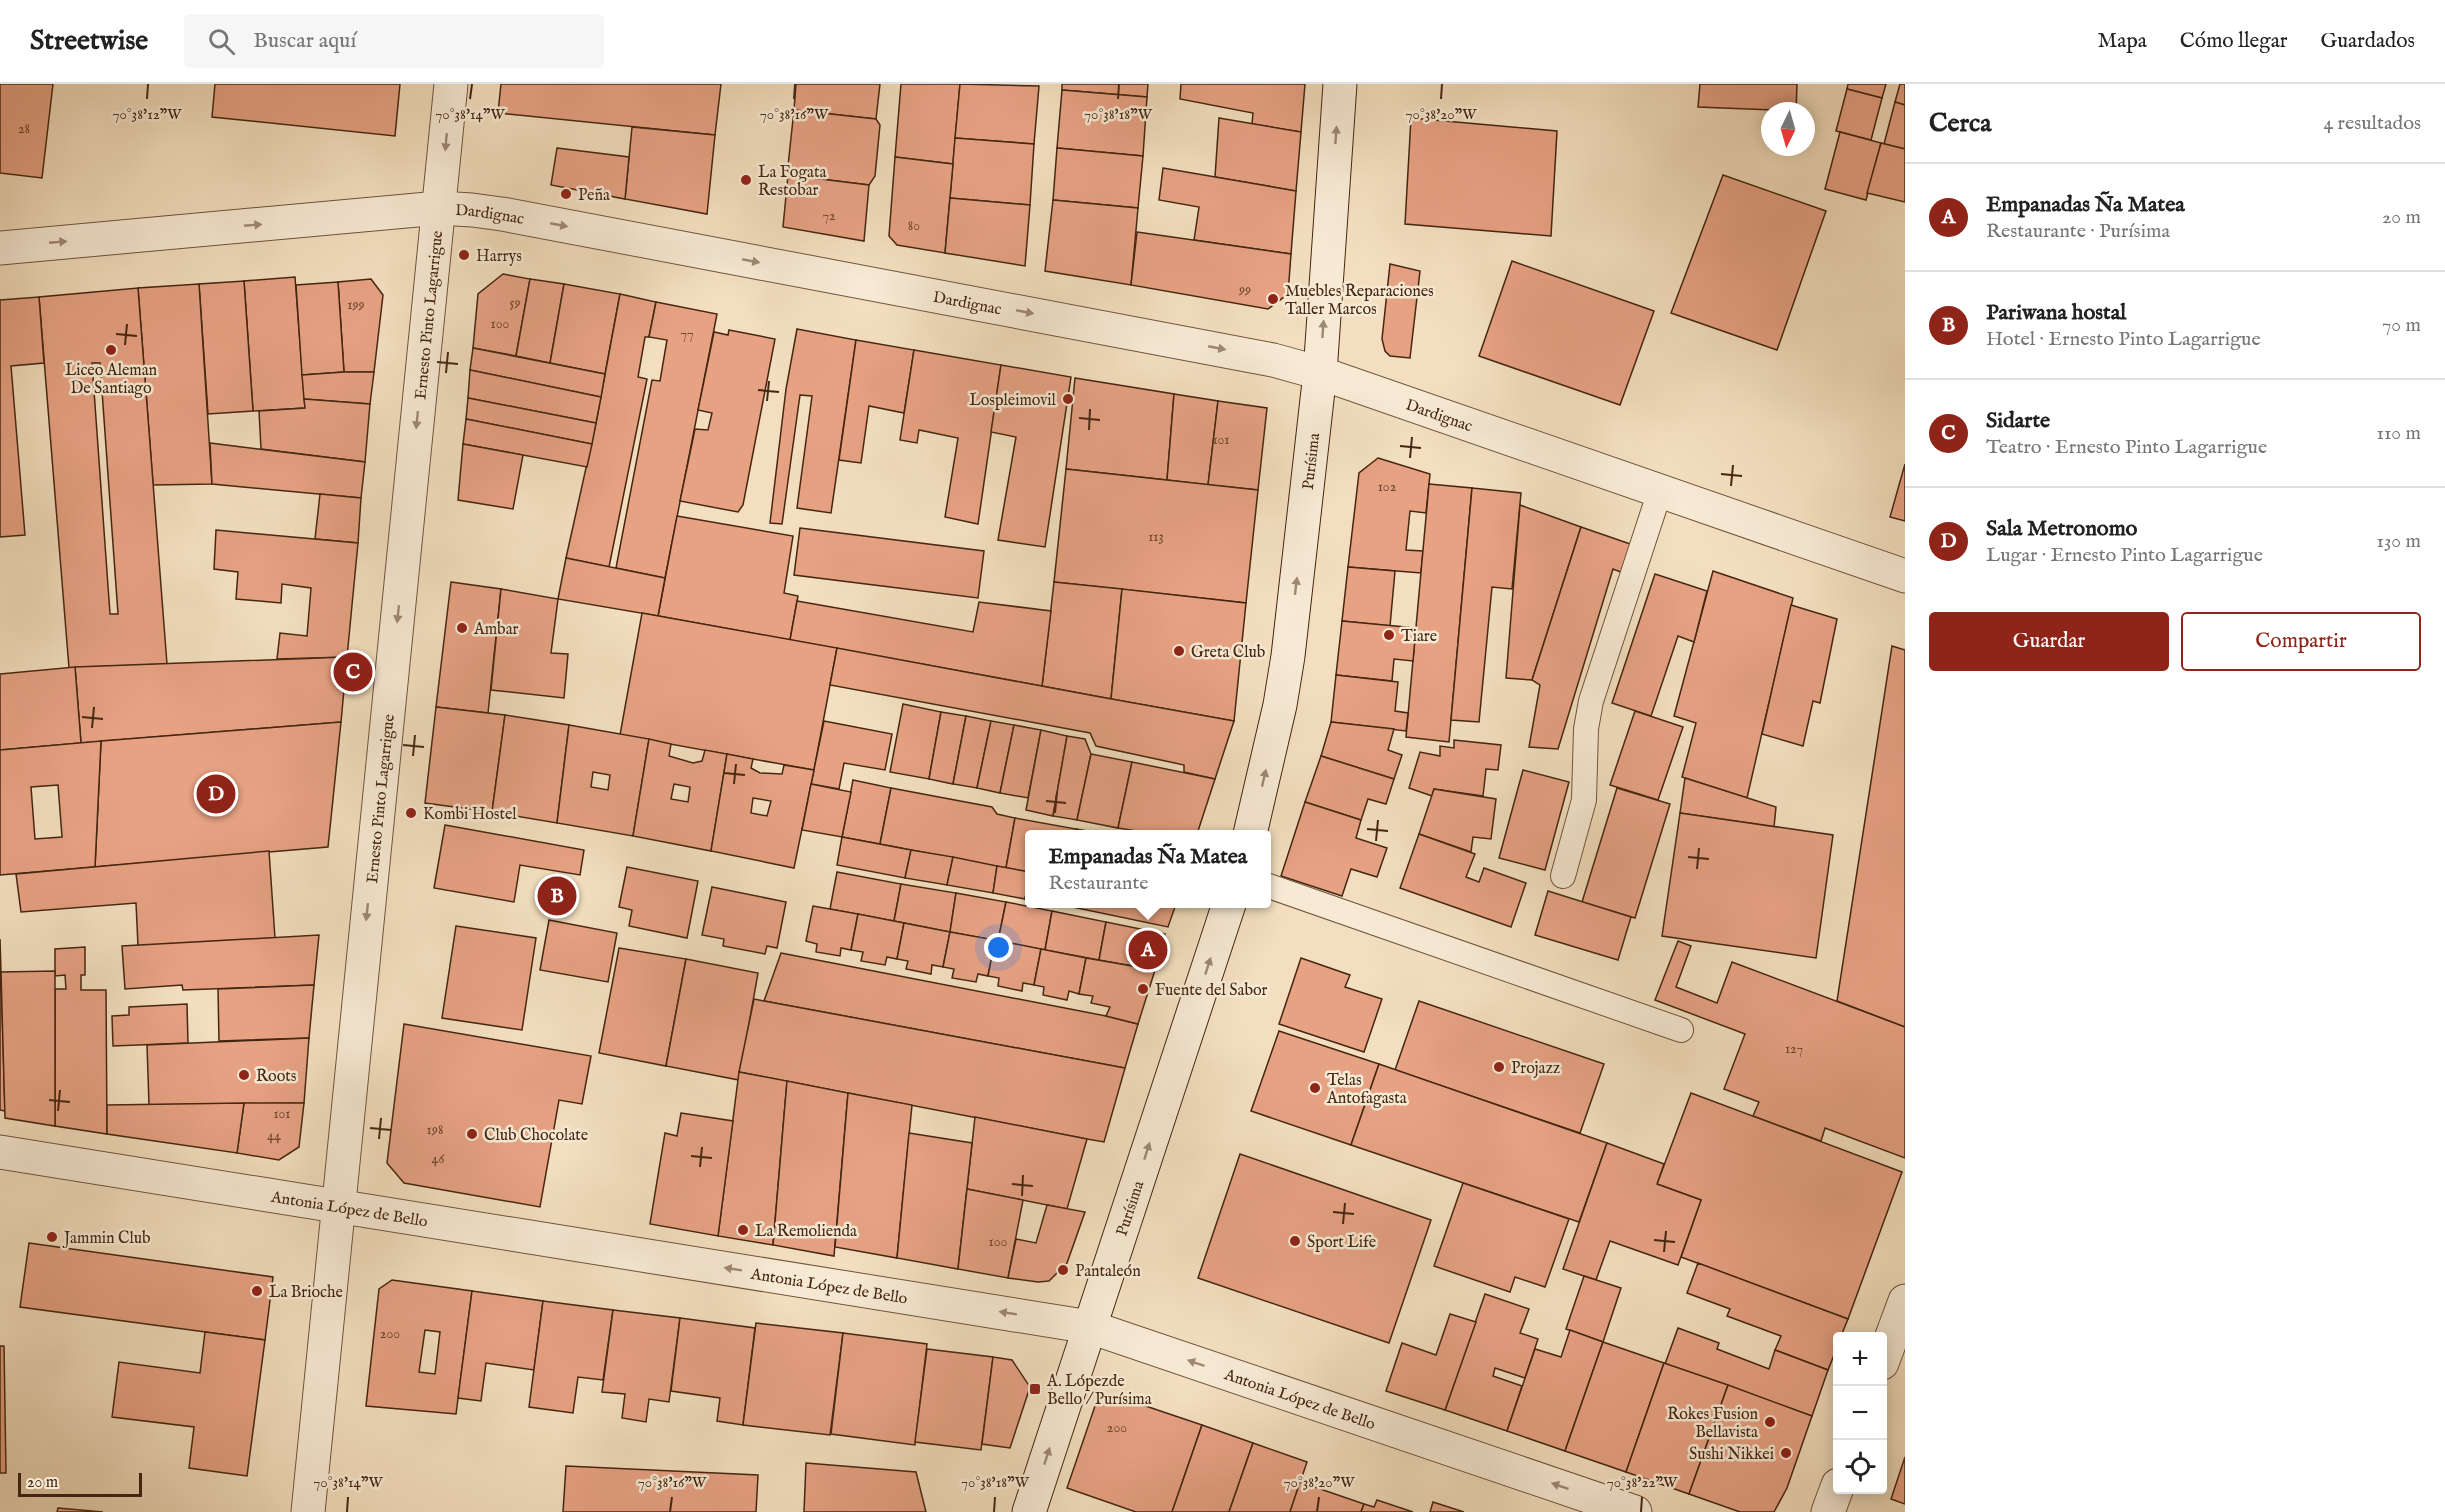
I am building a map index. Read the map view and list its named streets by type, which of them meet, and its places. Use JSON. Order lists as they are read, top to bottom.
{
  "streets": {
    "street": [
      "Dardignac",
      "Ernesto Pinto Lagarrigue",
      "Purísima",
      "Antonia López de Bello"
    ]
  },
  "crossings": [
    ["Dardignac", "Ernesto Pinto Lagarrigue"],
    ["Dardignac", "Purísima"],
    ["Ernesto Pinto Lagarrigue", "Antonia López de Bello"],
    ["Purísima", "Antonia López de Bello"]
  ],
  "one_way": [
    "Dardignac",
    "Ernesto Pinto Lagarrigue",
    "Purísima",
    "Antonia López de Bello"
  ],
  "places": {
    "other": [
      "La Fogata Restobar",
      "Peña",
      "Harrys",
      "Muebles Reparaciones Taller Marcos",
      "Liceo Aleman De Santiago",
      "Lospleimovil",
      "Ambar",
      "Tiare",
      "Greta Club",
      "Kombi Hostel",
      "Fuente del Sabor",
      "Projazz",
      "Roots",
      "Telas Antofagasta",
      "Club Chocolate",
      "La Remolienda",
      "Jammin Club",
      "Sport Life",
      "Pantaleón",
      "La Brioche",
      "Rokes Fusion Bellavista",
      "Sushi Nikkei"
    ],
    "transit": ["A. Lópezde Bello / Purísima"]
  },
  "house_numbers": [
    "28",
    "72",
    "80",
    "99",
    "59",
    "199",
    "100",
    "77",
    "101",
    "102",
    "113",
    "127",
    "101",
    "198",
    "44",
    "46",
    "100",
    "200",
    "200"
  ],
  "scale_bar": "20 m",
  "north": "bottom",
  "page": {
    "header": "Streetwise",
    "search": "Buscar aquí",
    "nav": ["Mapa", "Cómo llegar", "Guardados"],
    "heading": ["Cerca", "4 resultados"],
    "list": [
      {
        "mark": "A",
        "name": "Empanadas Ña Matea",
        "note": "Restaurante · Purísima",
        "value": "20 m"
      },
      {
        "mark": "B",
        "name": "Pariwana hostal",
        "note": "Hotel · Ernesto Pinto Lagarrigue",
        "value": "70 m"
      },
      {
        "mark": "C",
        "name": "Sidarte",
        "note": "Teatro · Ernesto Pinto Lagarrigue",
        "value": "110 m"
      },
      {
        "mark": "D",
        "name": "Sala Metronomo",
        "note": "Lugar · Ernesto Pinto Lagarrigue",
        "value": "130 m"
      }
    ],
    "buttons": ["Guardar", "Compartir"],
    "pins": [
      "C",
      "D",
      "B",
      "A"
    ],
    "popup": ["Empanadas Ña Matea", "Restaurante"],
    "map_buttons": ["+", "−"],
    "scale": "20 m"
  },
  "coordinates": [
    "70°38'12\"W",
    "70°38'14\"W",
    "70°38'18\"W",
    "70°38'20\"W",
    "70°38'16\"W",
    "70°38'22\"W"
  ]
}
